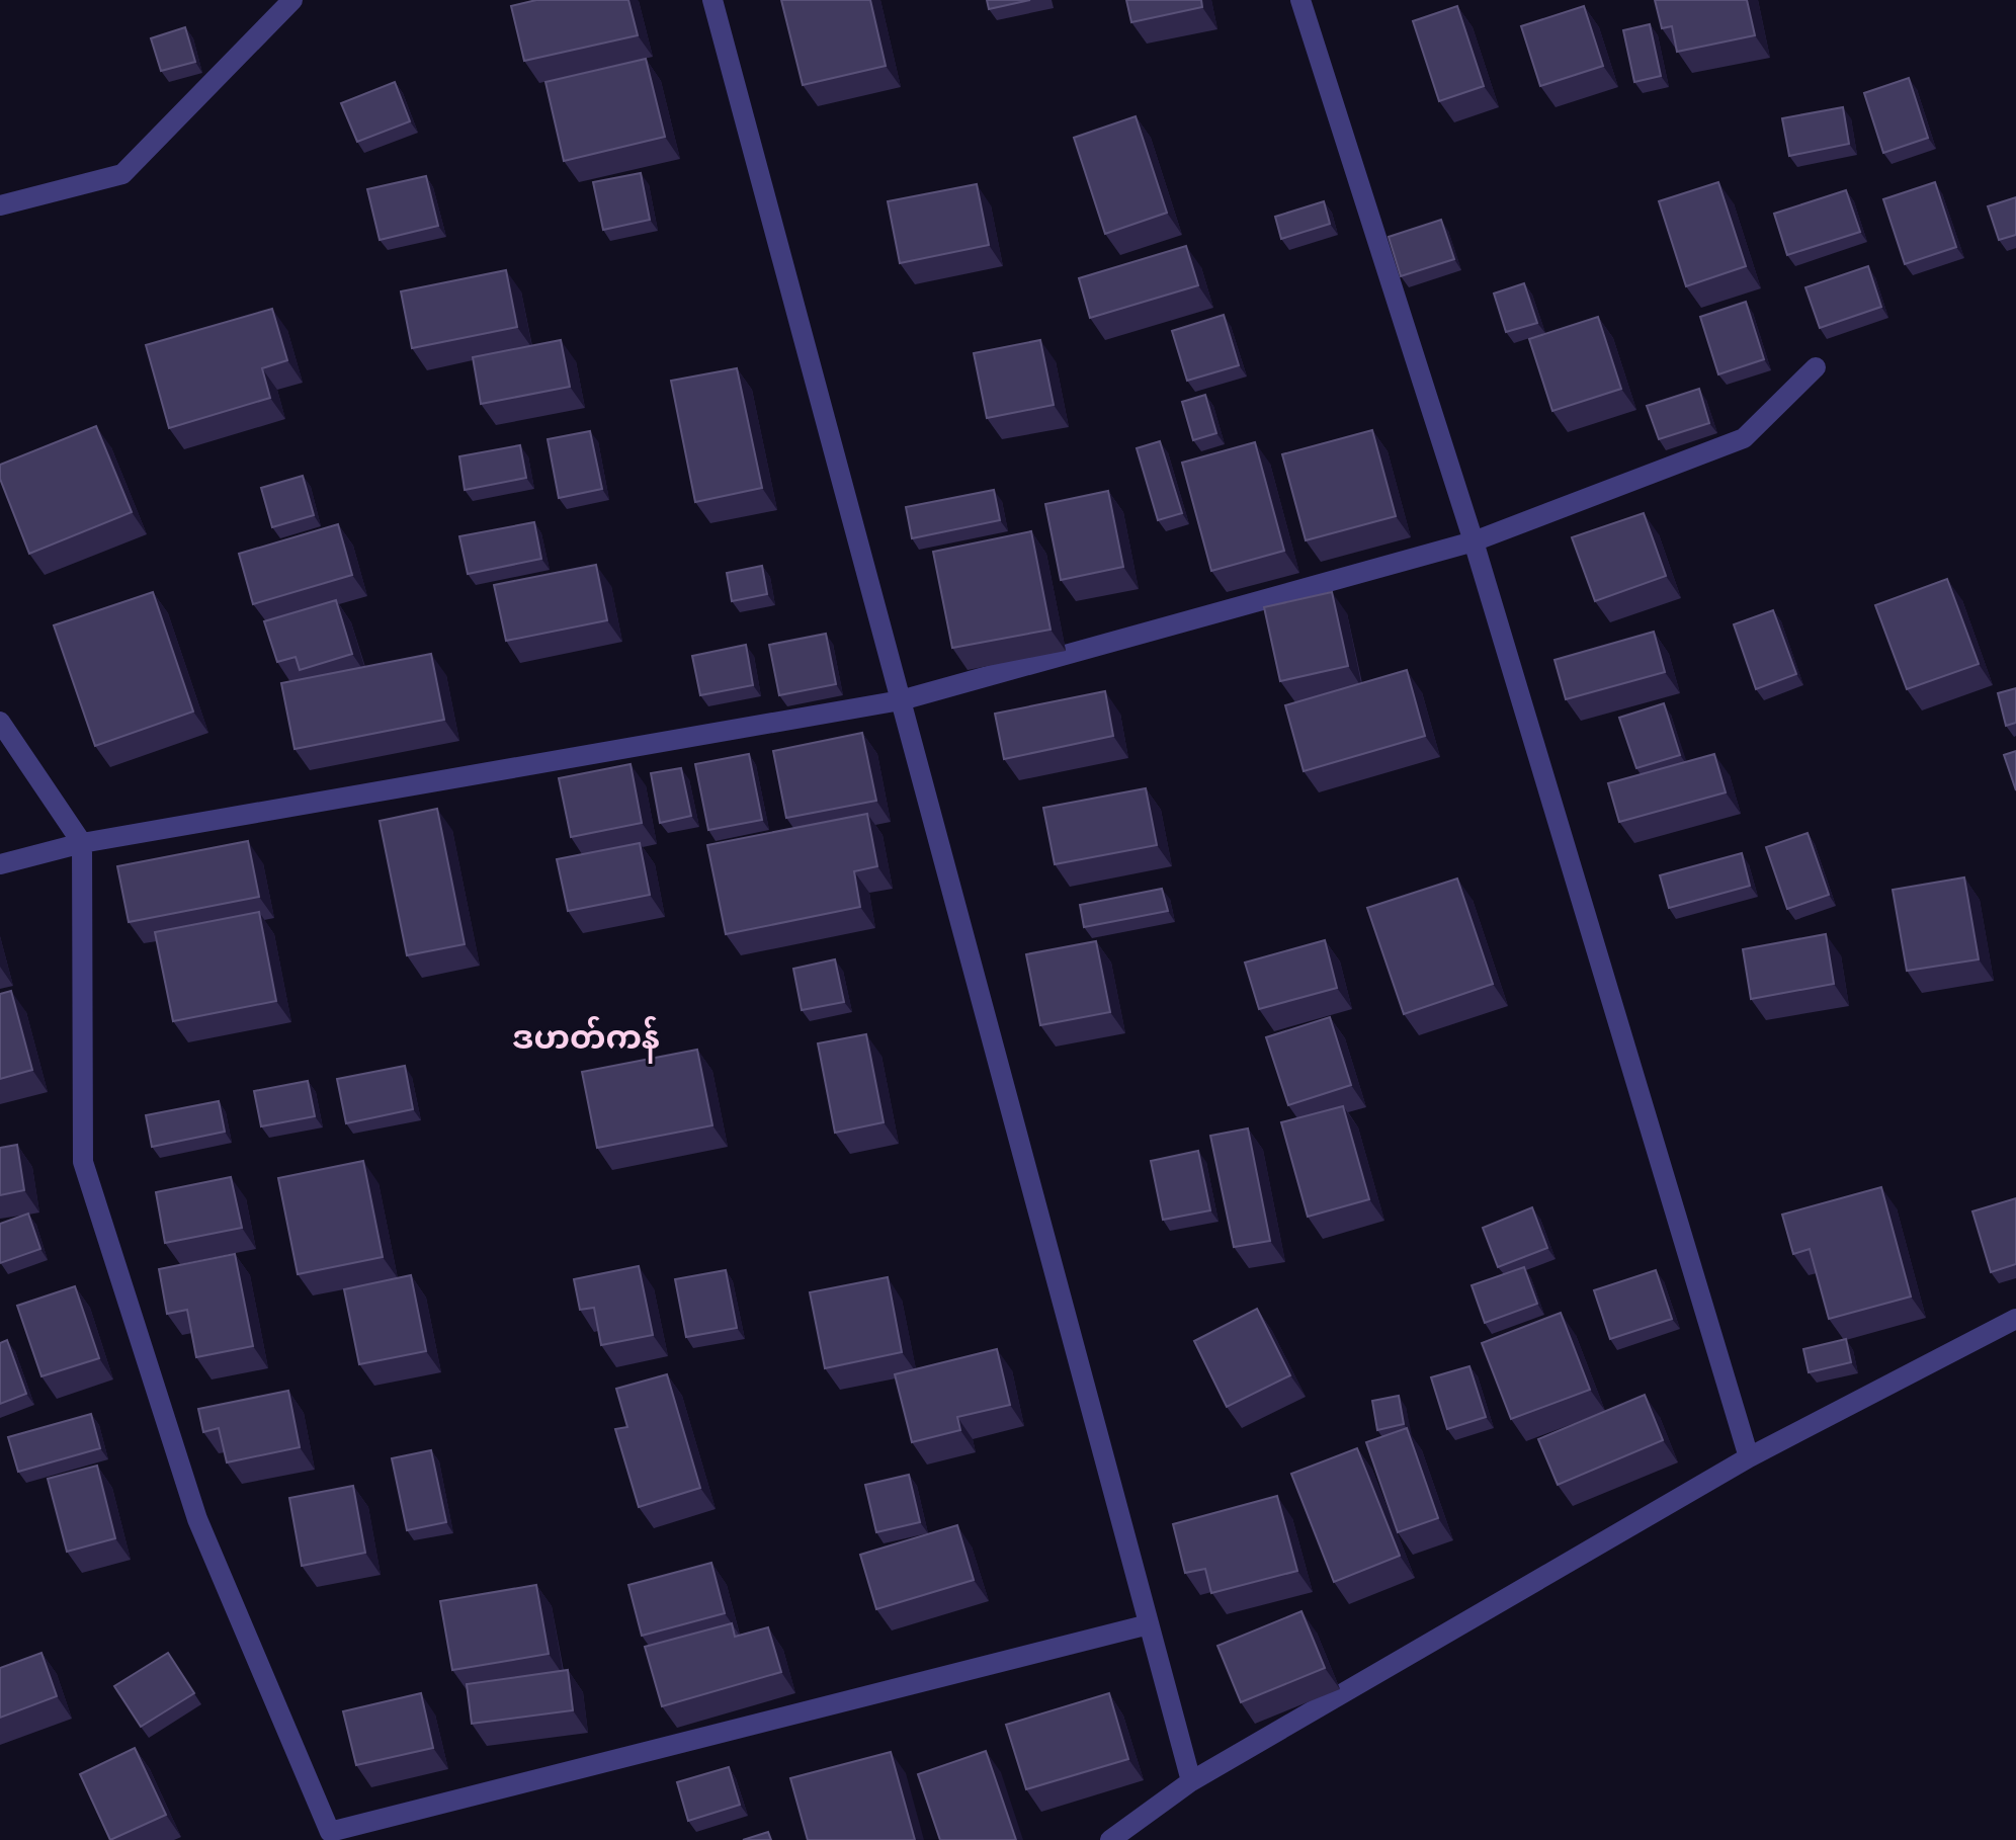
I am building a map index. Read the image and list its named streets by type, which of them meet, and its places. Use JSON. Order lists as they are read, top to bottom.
{
  "districts": ["ဒဟတ်ကန်"]
}
